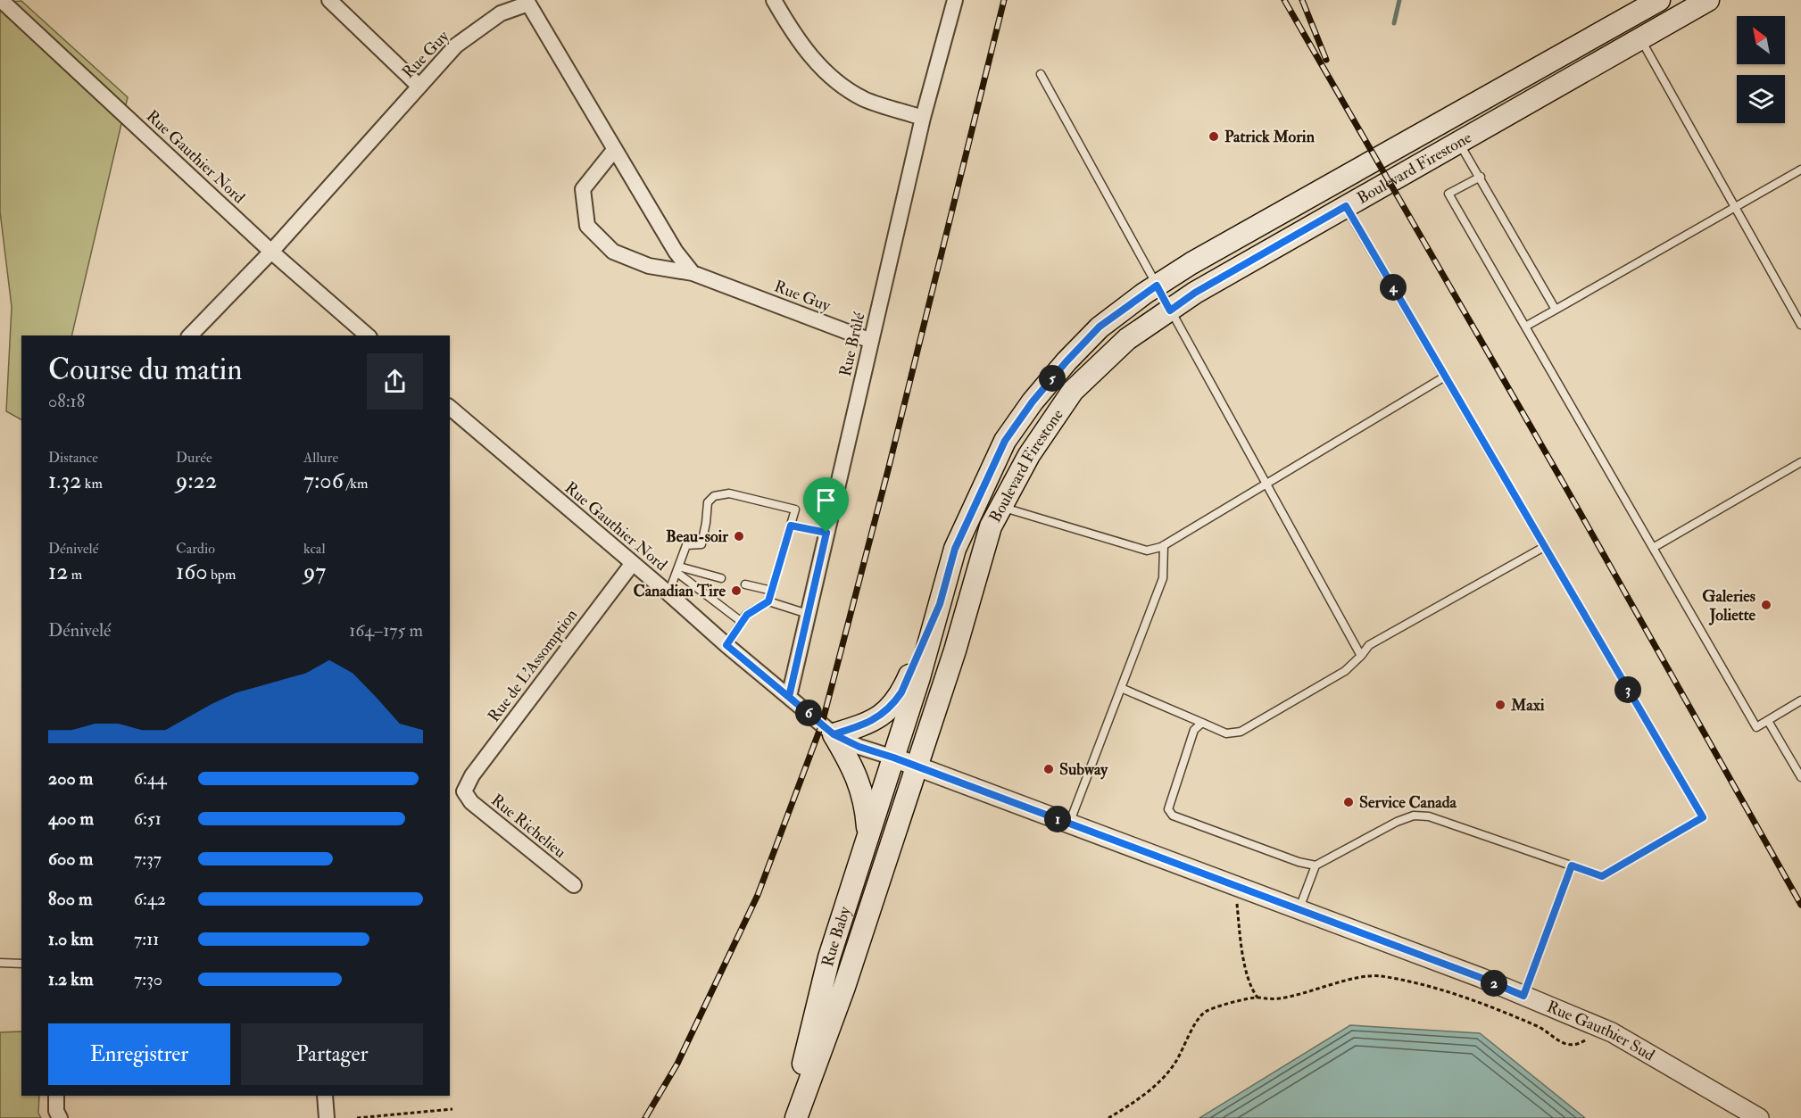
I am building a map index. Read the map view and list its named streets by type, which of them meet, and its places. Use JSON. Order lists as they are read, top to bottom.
{
  "streets": {
    "main road": ["Boulevard Firestone", "Rue Baby"],
    "street": [
      "Rue Guy",
      "Rue Gauthier Nord",
      "Rue Brûlé",
      "Rue de L'Assomption",
      "Rue Richelieu",
      "Rue Gauthier Sud"
    ]
  },
  "crossings": [
    ["Rue Guy", "Rue Gauthier Nord"],
    ["Rue Guy", "Rue Brûlé"],
    ["Rue Gauthier Nord", "Boulevard Firestone"],
    ["Rue Gauthier Nord", "Rue Brûlé"],
    ["Rue Gauthier Nord", "Rue de L'Assomption"],
    ["Rue Gauthier Nord", "Rue Baby"],
    ["Rue Gauthier Nord", "Rue Gauthier Sud"],
    ["Boulevard Firestone", "Rue Baby"],
    ["Boulevard Firestone", "Rue Gauthier Sud"],
    ["Rue de L'Assomption", "Rue Richelieu"],
    ["Rue Baby", "Rue Gauthier Sud"]
  ],
  "places": [
    "Patrick Morin",
    "Beau-soir",
    "Canadian Tire",
    "Galeries Joliette",
    "Maxi",
    "Subway",
    "Service Canada"
  ],
  "north": "top left",
  "page": {
    "pins": [
      "4",
      "5",
      "3",
      "6",
      "1",
      "2"
    ],
    "heading": ["Course du matin", "08:18"],
    "stats": [
      ["Distance", "1.32 km"],
      ["Durée", "9:22"],
      ["Allure", "7:06 /km"],
      ["Dénivelé", "12 m"],
      ["Cardio", "160 bpm"],
      ["kcal", "97"]
    ],
    "chart": ["Dénivelé", "164–175 m"],
    "list": [
      {
        "name": "200 m",
        "note": "6:44"
      },
      {
        "name": "400 m",
        "note": "6:51"
      },
      {
        "name": "600 m",
        "note": "7:37"
      },
      {
        "name": "800 m",
        "note": "6:42"
      },
      {
        "name": "1.0 km",
        "note": "7:11"
      },
      {
        "name": "1.2 km",
        "note": "7:30"
      }
    ],
    "buttons": ["Enregistrer", "Partager"]
  }
}
